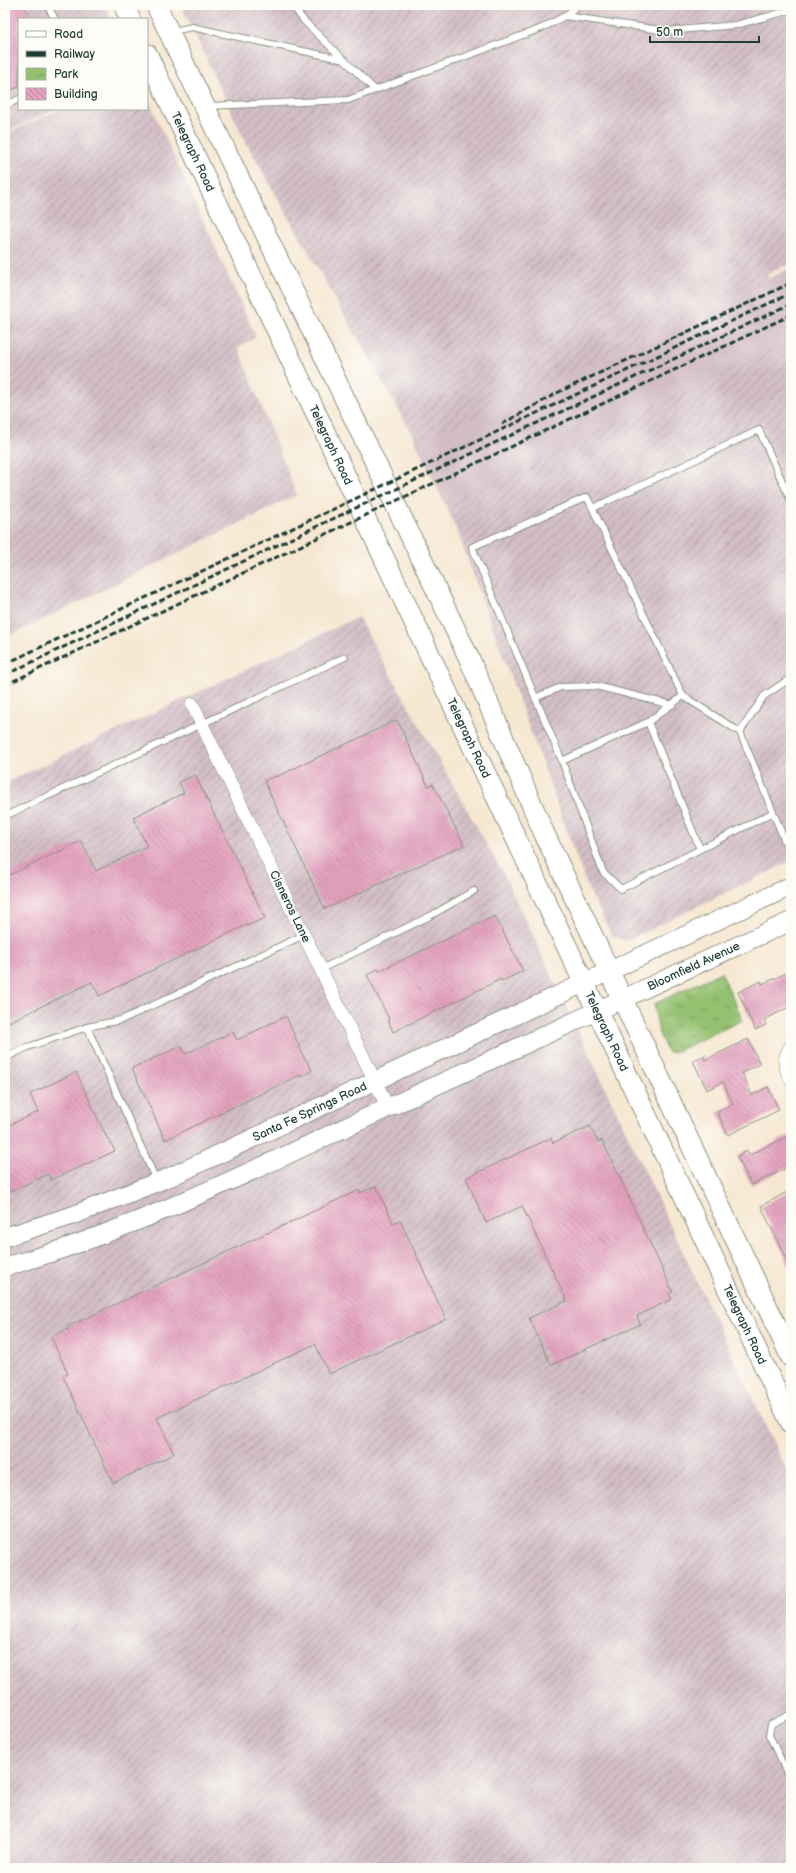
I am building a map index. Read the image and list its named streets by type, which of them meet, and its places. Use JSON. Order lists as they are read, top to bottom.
{
  "streets": {
    "main road": ["Telegraph Road", "Bloomfield Avenue", "Santa Fe Springs Road"],
    "street": ["Cisneros Lane"]
  },
  "crossings": [
    ["Telegraph Road", "Bloomfield Avenue"],
    ["Telegraph Road", "Santa Fe Springs Road"],
    ["Cisneros Lane", "Santa Fe Springs Road"]
  ],
  "legend": [
    "Road",
    "Railway",
    "Park",
    "Building"
  ],
  "scale_bar": "50 m"
}
